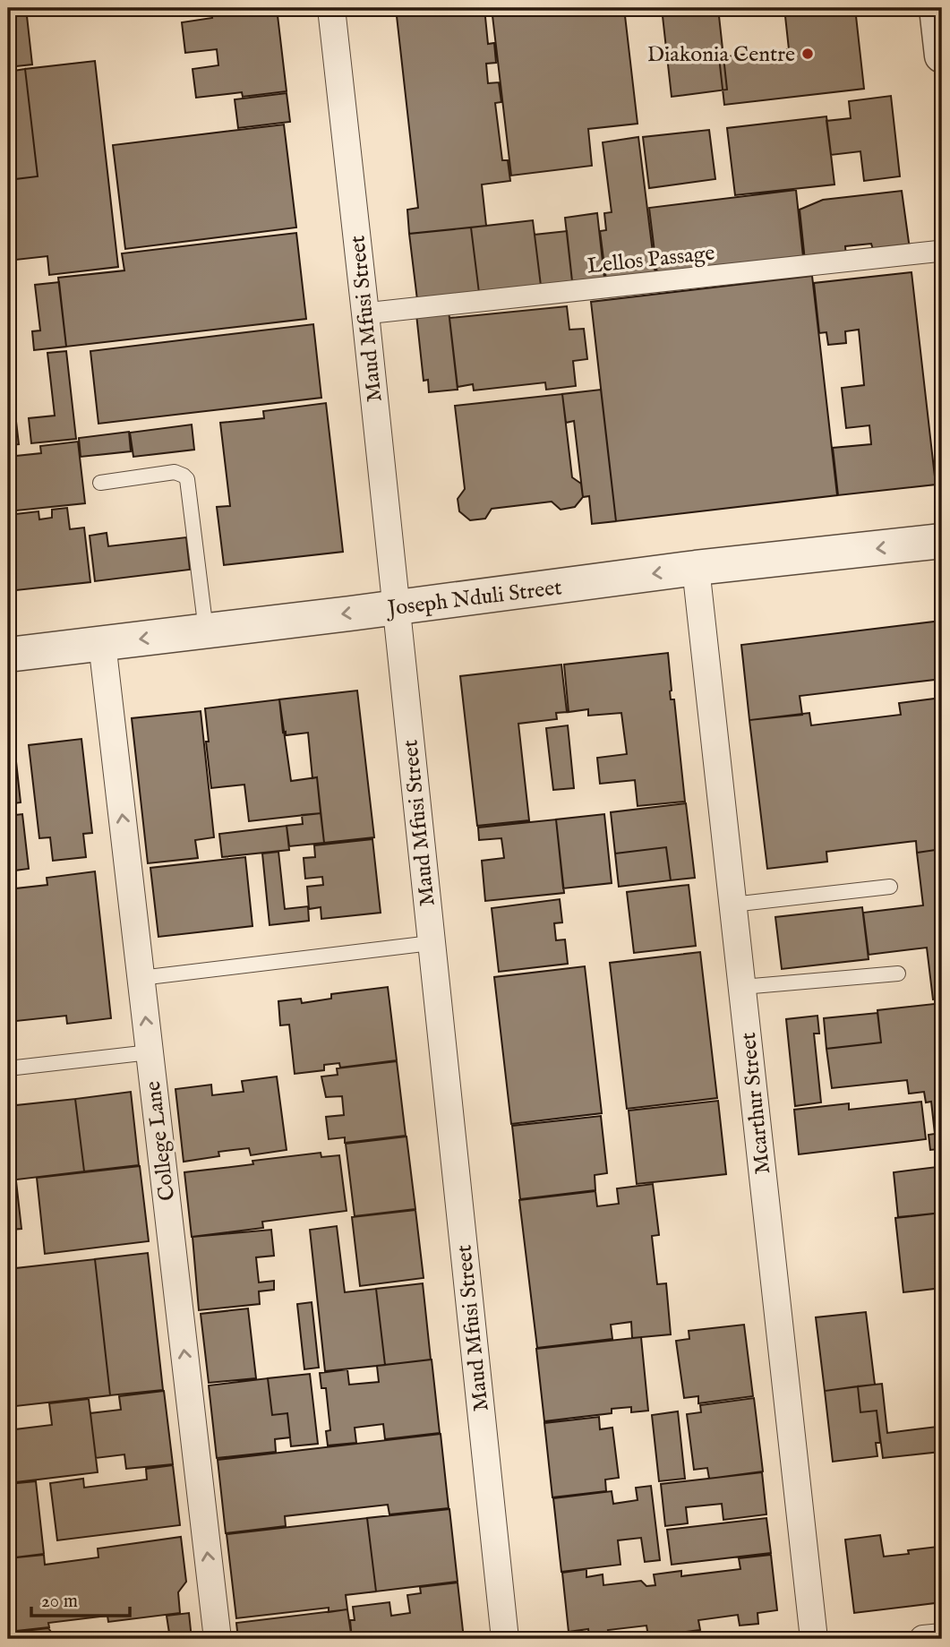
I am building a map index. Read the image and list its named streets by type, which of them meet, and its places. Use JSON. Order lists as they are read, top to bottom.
{
  "streets": {
    "street": [
      "Lellos Passage",
      "Maud Mfusi Street",
      "Joseph Nduli Street",
      "Mcarthur Street",
      "College Lane"
    ]
  },
  "crossings": [
    ["Lellos Passage", "Maud Mfusi Street"],
    ["Maud Mfusi Street", "Joseph Nduli Street"],
    ["Joseph Nduli Street", "Mcarthur Street"],
    ["Joseph Nduli Street", "College Lane"]
  ],
  "one_way": ["Joseph Nduli Street", "College Lane"],
  "places": ["Diakonia Centre"],
  "scale_bar": "20 m"
}
